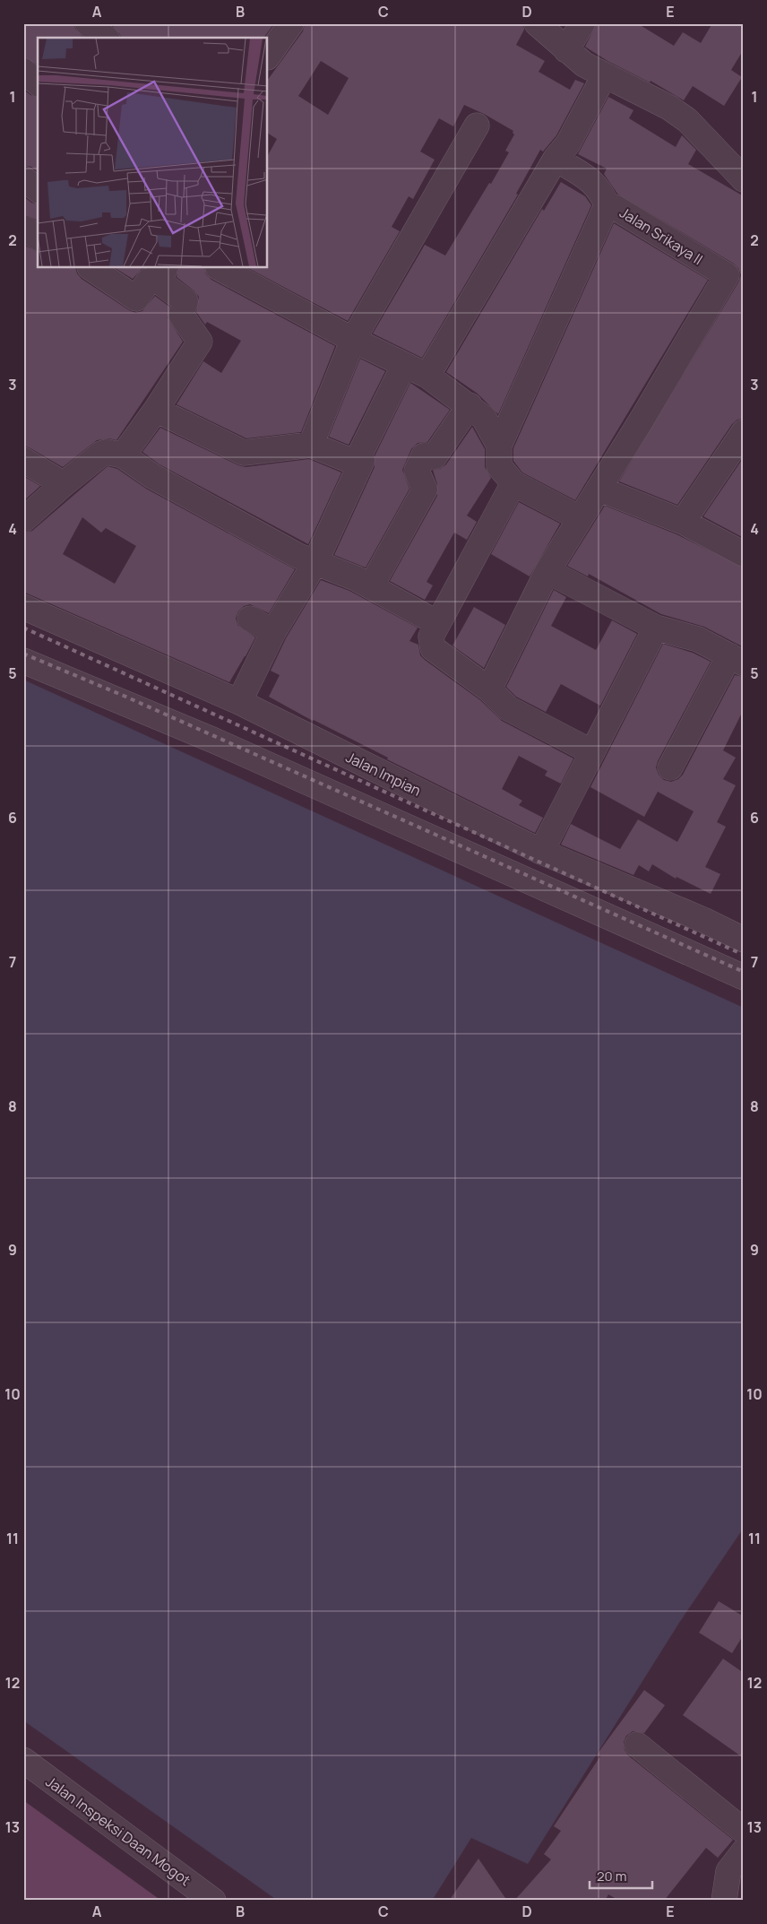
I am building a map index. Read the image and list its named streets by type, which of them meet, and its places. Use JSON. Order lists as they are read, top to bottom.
{
  "streets": {
    "street": ["Jalan Srikaya II", "Jalan Impian", "Jalan Inspeksi Daan Mogot"]
  },
  "scale_bar": "20 m",
  "grid": {
    "columns": [
      "A",
      "B",
      "C",
      "D",
      "E"
    ],
    "rows": [
      "1",
      "2",
      "3",
      "4",
      "5",
      "6",
      "7",
      "8",
      "9",
      "10",
      "11",
      "12",
      "13"
    ]
  }
}
